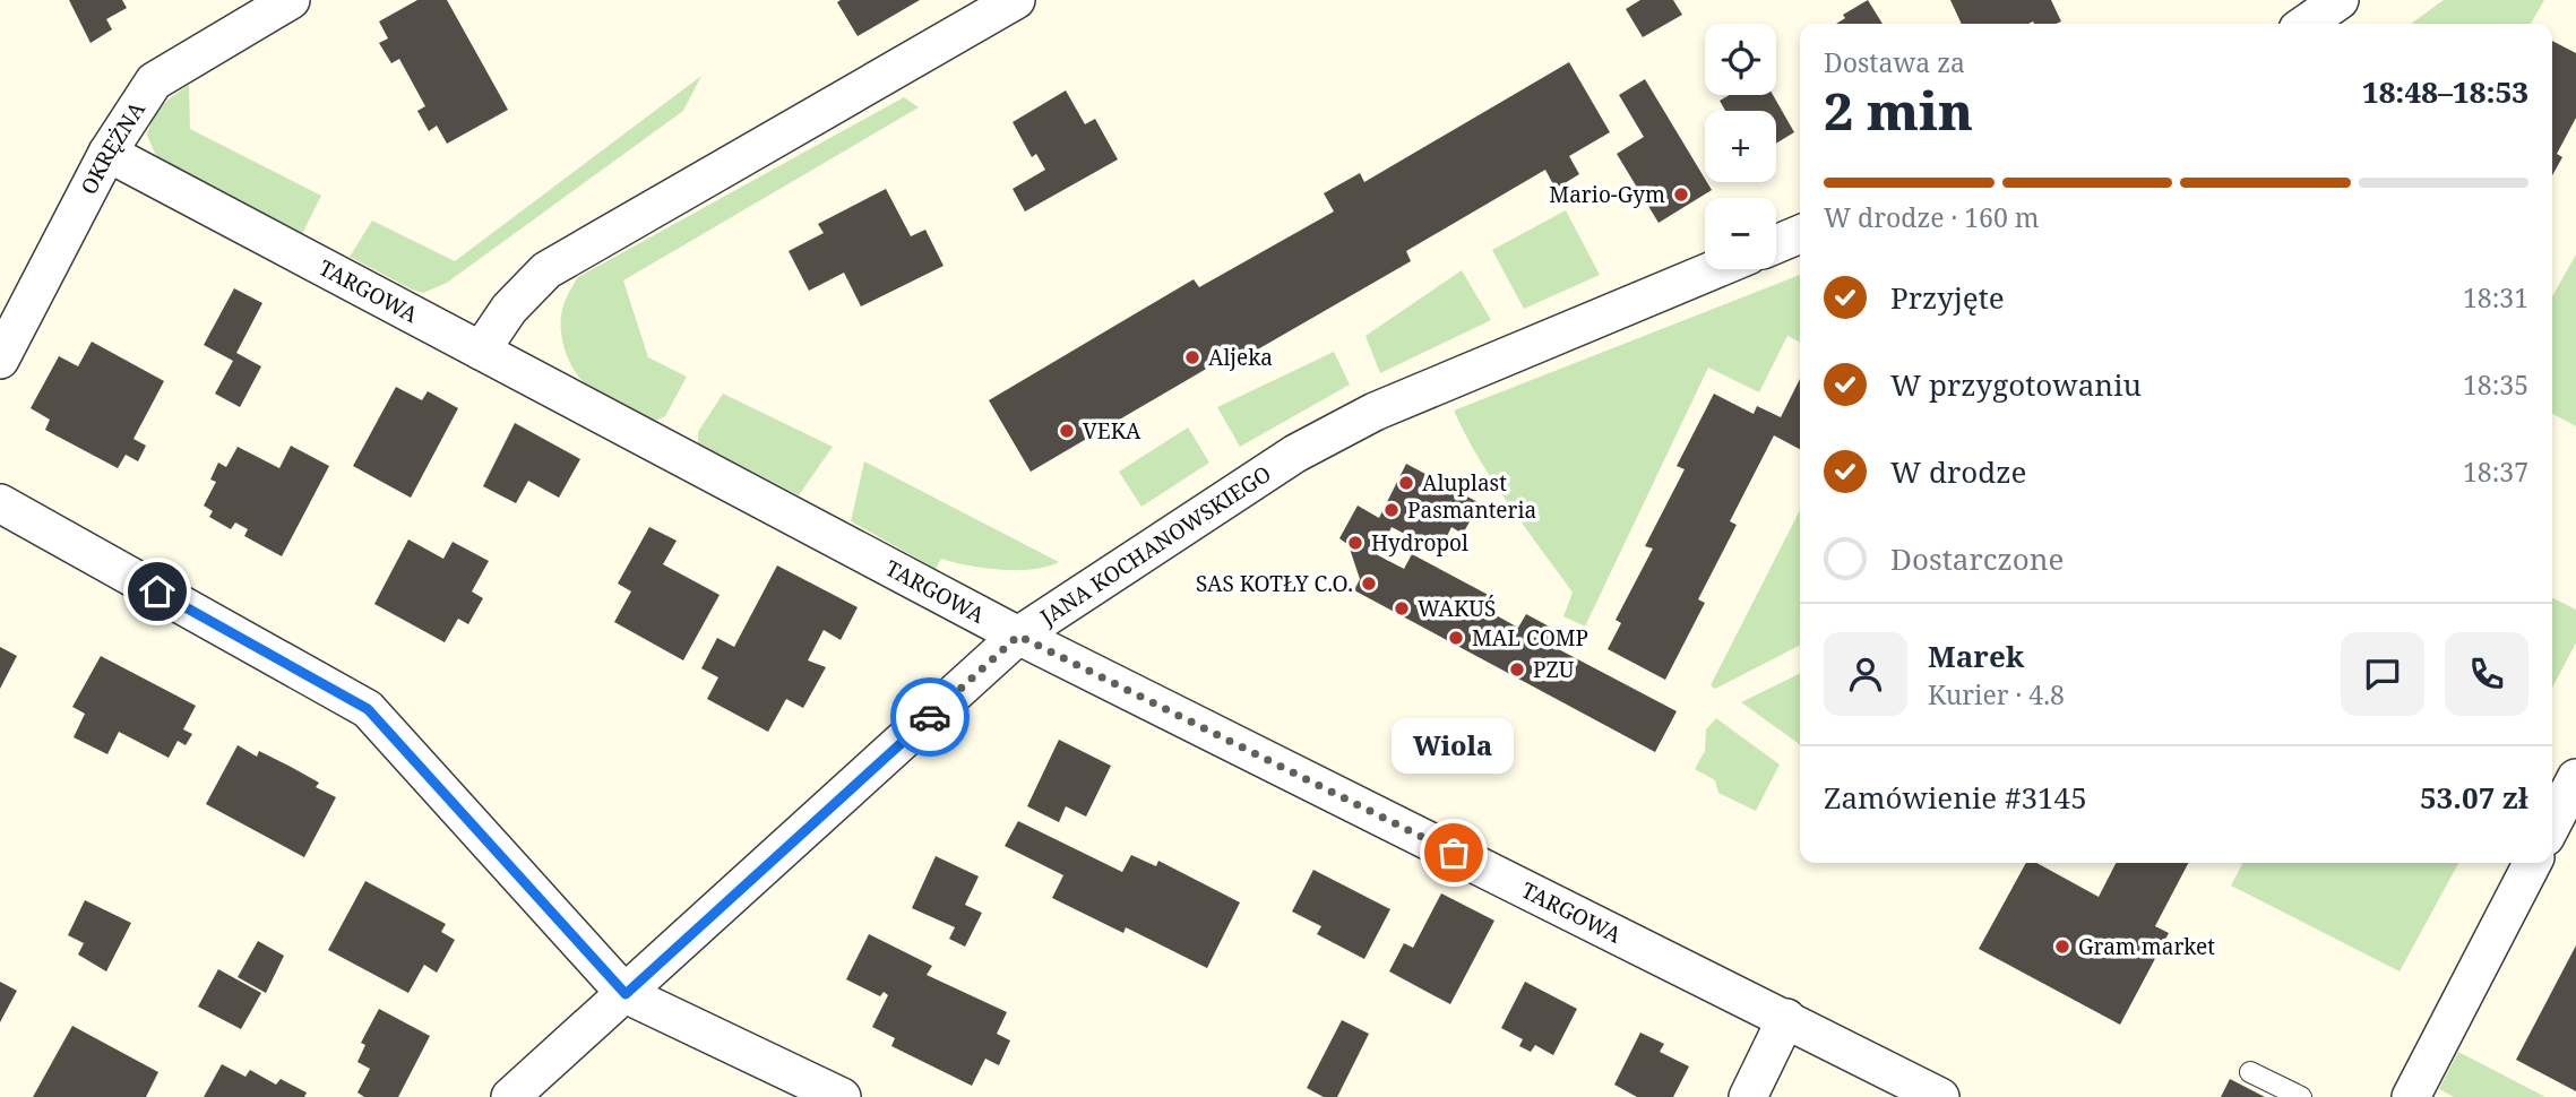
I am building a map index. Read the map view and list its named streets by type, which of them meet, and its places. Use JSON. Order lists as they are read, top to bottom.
{
  "streets": {
    "street": ["OKRĘŻNA", "TARGOWA", "JANA KOCHANOWSKIEGO"]
  },
  "crossings": [
    ["OKRĘŻNA", "TARGOWA"],
    ["TARGOWA", "JANA KOCHANOWSKIEGO"]
  ],
  "places": [
    "Mario-Gym",
    "Aljeka",
    "VEKA",
    "Aluplast",
    "Pasmanteria",
    "Hydropol",
    "SAS KOTŁY C.O.",
    "WAKUŚ",
    "MAL COMP",
    "PZU",
    "Wiola",
    "Gram market"
  ],
  "page": {
    "map_buttons": ["+", "−"],
    "heading": ["2 min", "Dostawa za", "18:48–18:53"],
    "panel": [
      "Marek",
      "Kurier · 4.8",
      "Zamówienie #3145",
      "53.07 zł"
    ],
    "bar": "W drodze · 160 m",
    "list": [
      ["Przyjęte", "18:31"],
      ["W przygotowaniu", "18:35"],
      ["W drodze", "18:37"],
      "Dostarczone"
    ],
    "bubble": "Wiola"
  }
}
